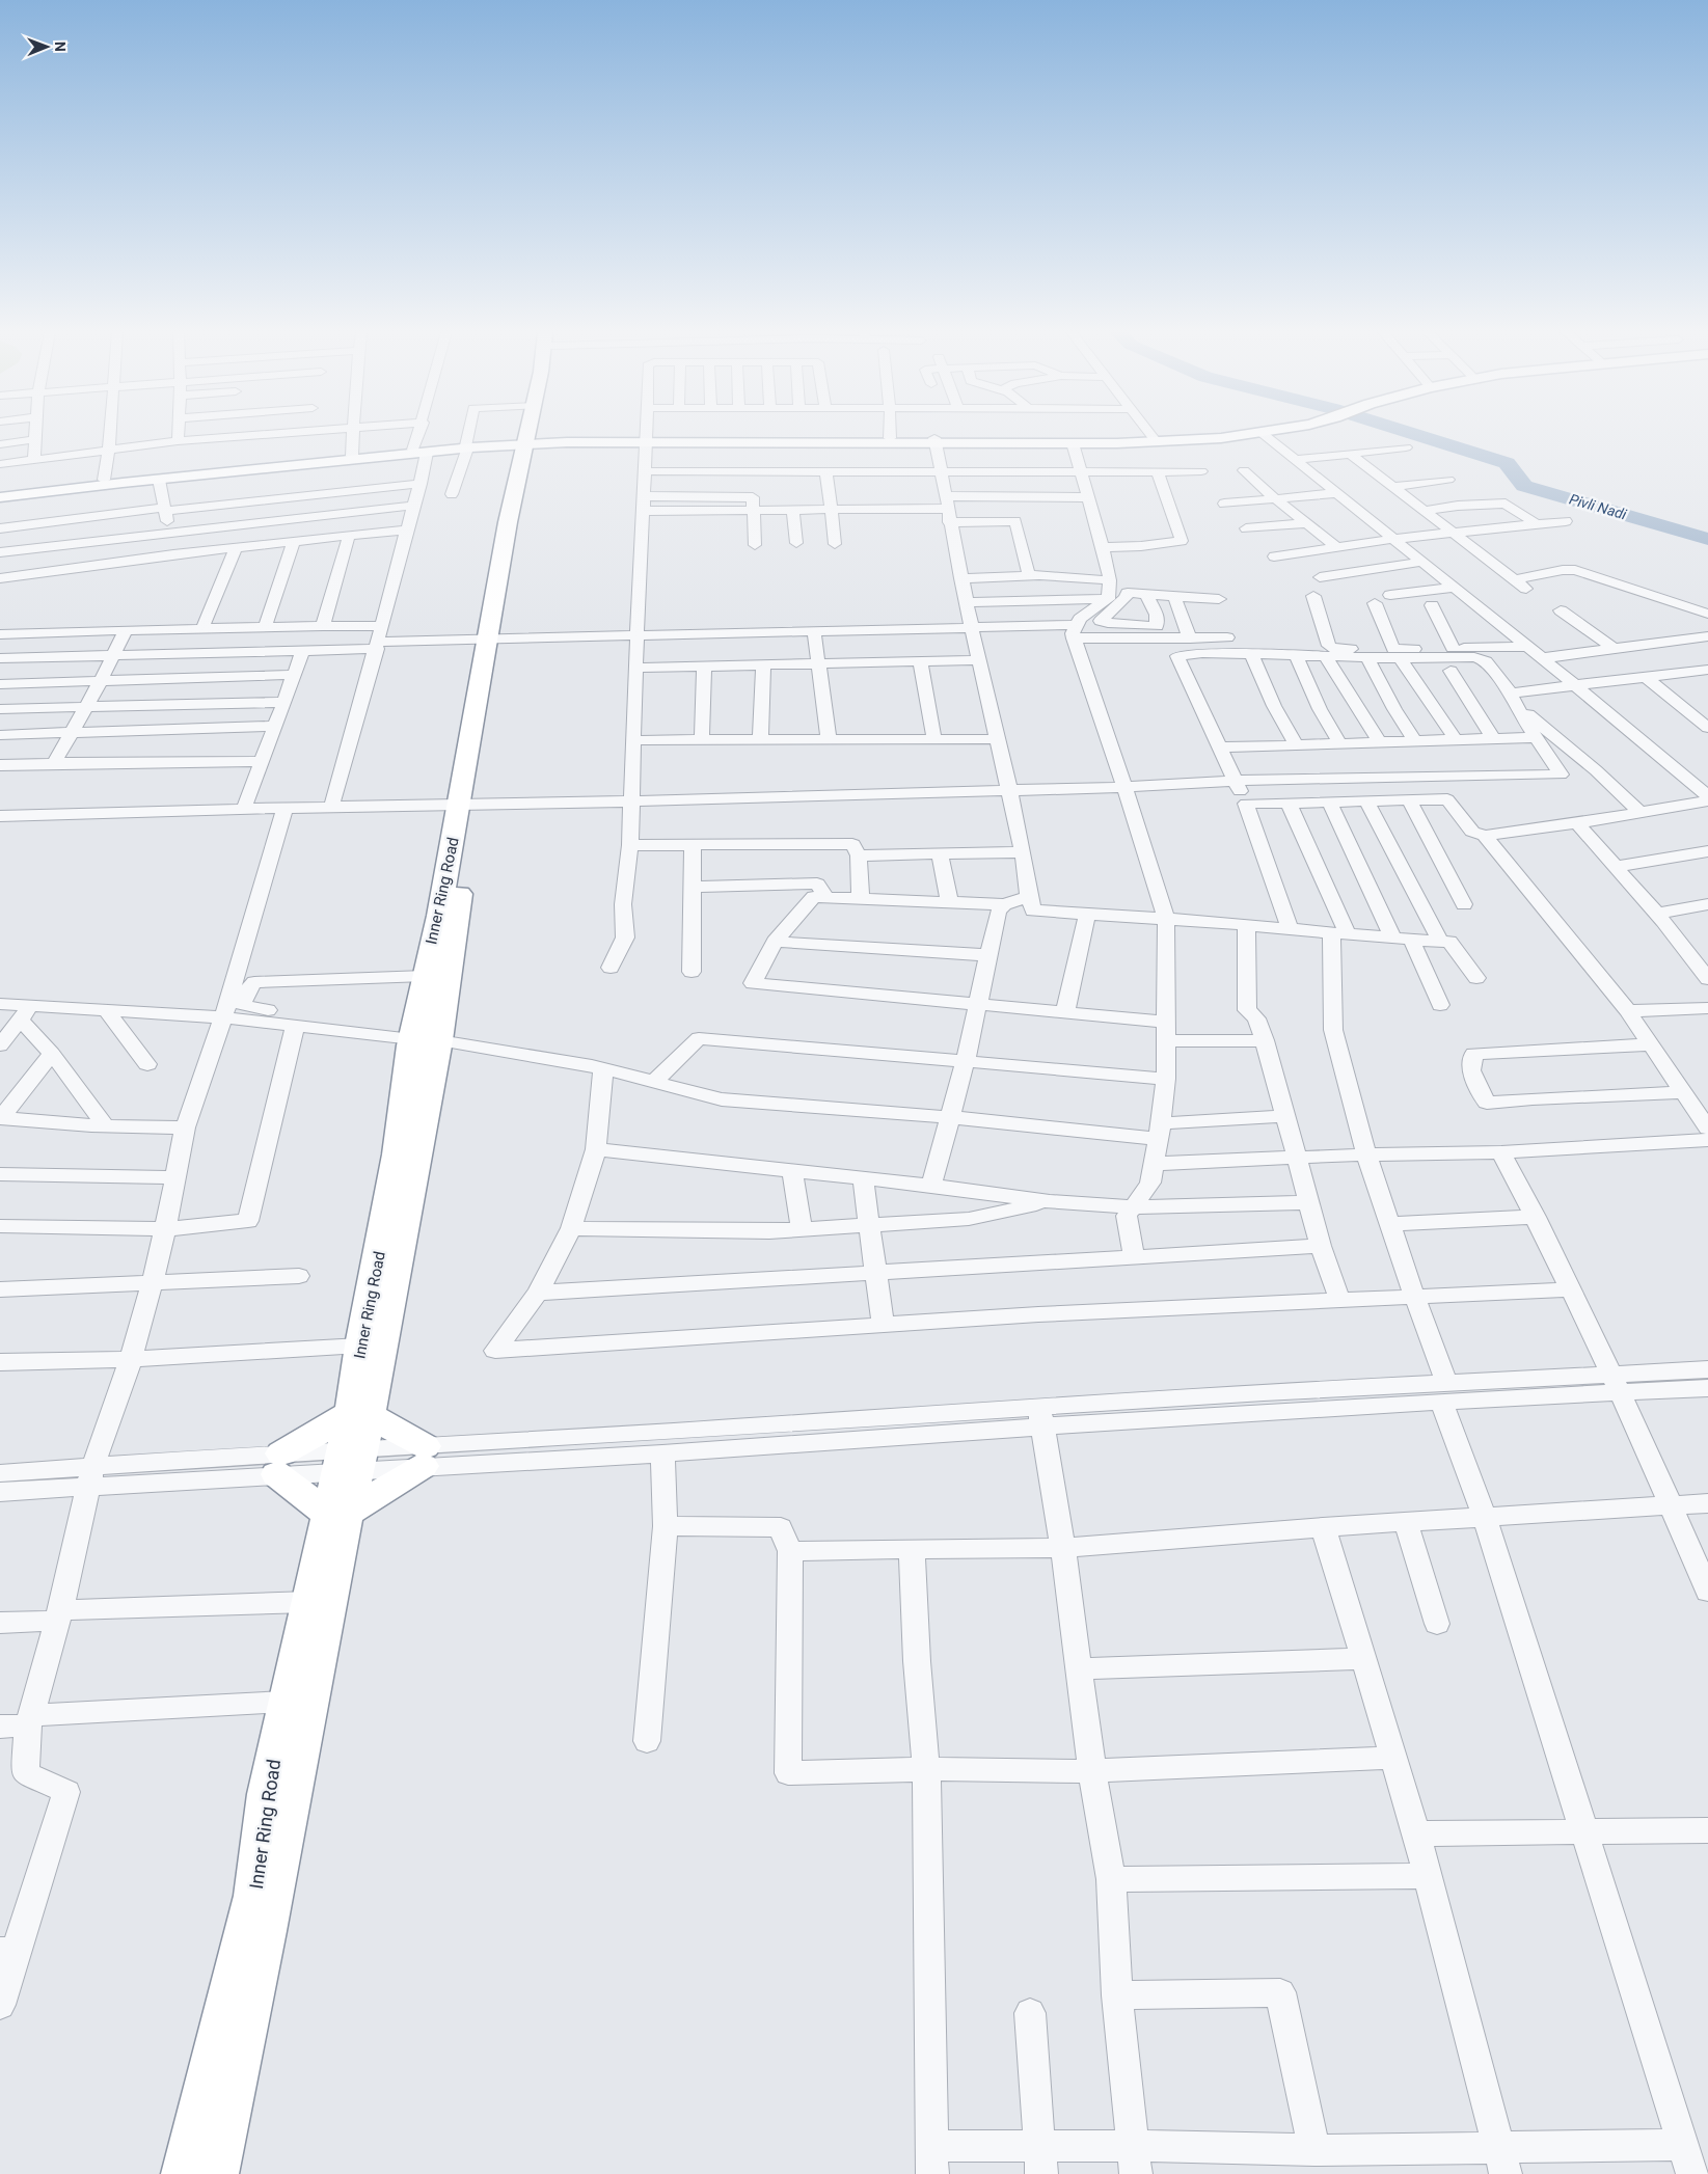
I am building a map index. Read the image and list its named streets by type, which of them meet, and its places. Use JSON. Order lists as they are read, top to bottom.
{
  "streets": {
    "highway": ["Inner Ring Road"]
  },
  "water": ["Pivli Nadi"],
  "north": "right"
}
